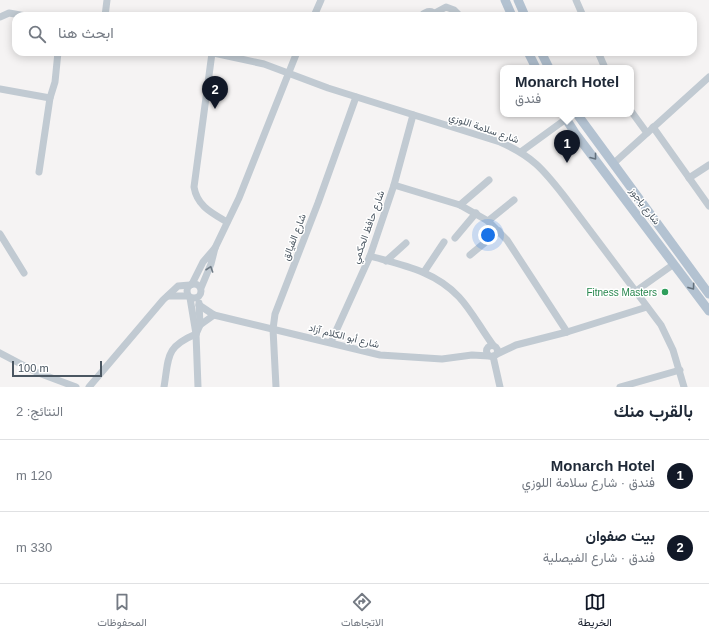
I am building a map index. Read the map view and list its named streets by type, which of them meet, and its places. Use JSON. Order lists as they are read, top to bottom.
{
  "streets": {
    "main road": ["شارع ياجوز"],
    "street": [
      "شارع سلامة اللوزي",
      "شارع حافظ الحكمي",
      "شارع الفيالق",
      "شارع أبو الكلام آزاد"
    ]
  },
  "crossings": [
    ["شارع سلامة اللوزي", "شارع حافظ الحكمي"],
    ["شارع سلامة اللوزي", "شارع الفيالق"],
    ["شارع سلامة اللوزي", "شارع أبو الكلام آزاد"],
    ["شارع حافظ الحكمي", "شارع أبو الكلام آزاد"],
    ["شارع الفيالق", "شارع أبو الكلام آزاد"]
  ],
  "places": ["Fitness Masters"],
  "scale_bar": "100 m",
  "page": {
    "search": "ابحث هنا",
    "popup": ["Monarch Hotel", "فندق"],
    "pins": ["2", "1"],
    "scale": "100 m",
    "heading": ["بالقرب منك", "النتائج: 2"],
    "list": [
      {
        "mark": "1",
        "name": "Monarch Hotel",
        "note": "فندق · شارع سلامة اللوزي",
        "value": "120 m"
      },
      {
        "mark": "2",
        "name": "بيت صفوان",
        "note": "فندق · شارع الفيصلية",
        "value": "330 m"
      }
    ],
    "nav": ["الخريطة", "الاتجاهات", "المحفوظات"]
  }
}
